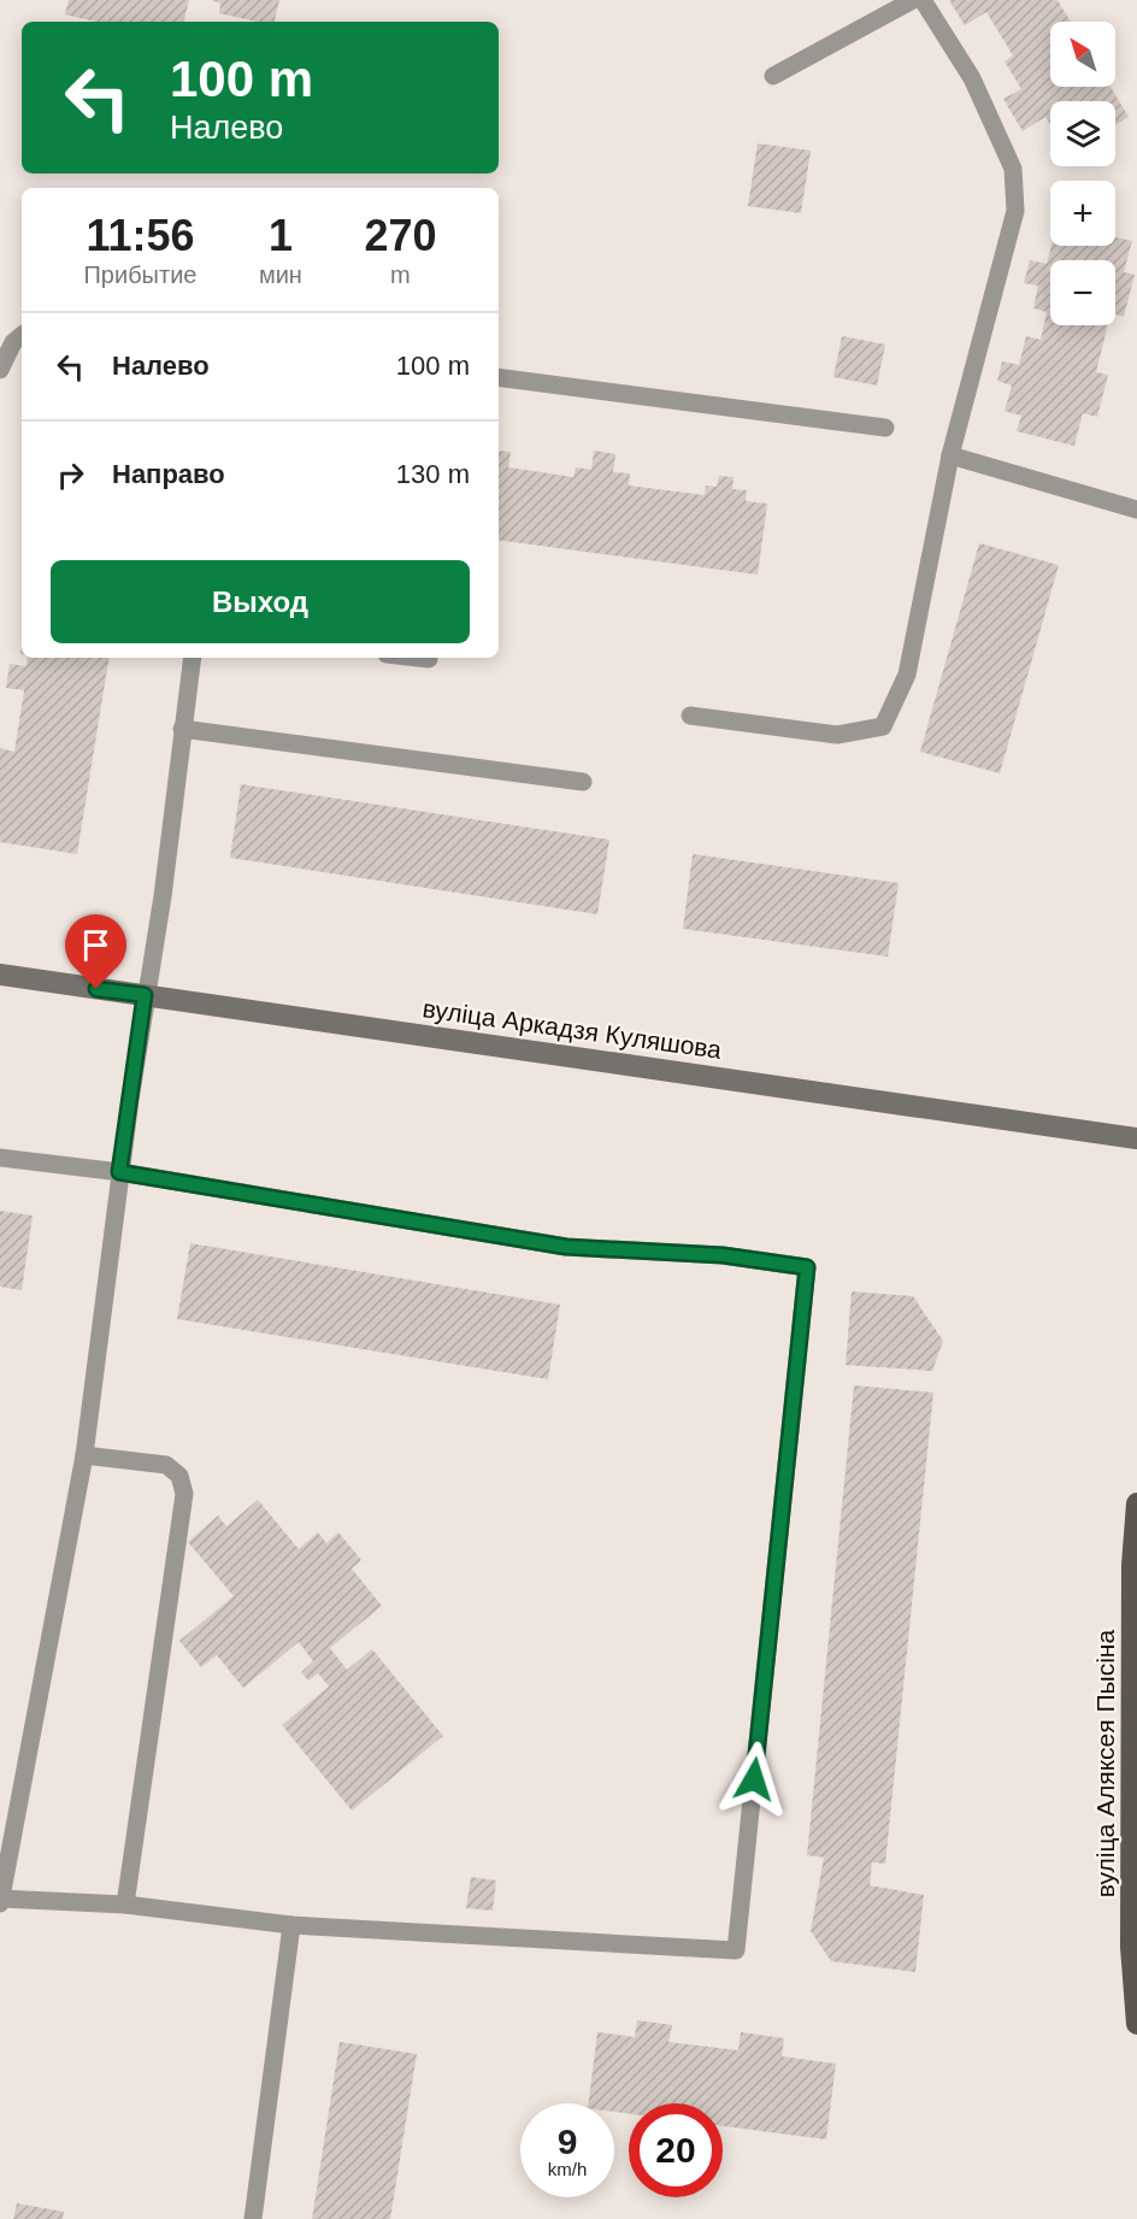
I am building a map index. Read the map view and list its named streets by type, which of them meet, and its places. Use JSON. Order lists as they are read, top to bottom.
{
  "streets": {
    "main road": ["вуліца Аркадзя Куляшова", "вуліца Аляксея Пысіна"]
  },
  "north": "top left",
  "page": {
    "map_buttons": ["+", "−"],
    "turn": ["100 m", "Налево"],
    "eta": [
      "11:56",
      "Прибытие",
      "1",
      "мин",
      "270",
      "m"
    ],
    "list": [
      {
        "name": "Налево",
        "value": "100 m"
      },
      {
        "name": "Направо",
        "value": "130 m"
      }
    ],
    "buttons": "Выход",
    "speed": "9 km/h",
    "limit": "20"
  }
}
